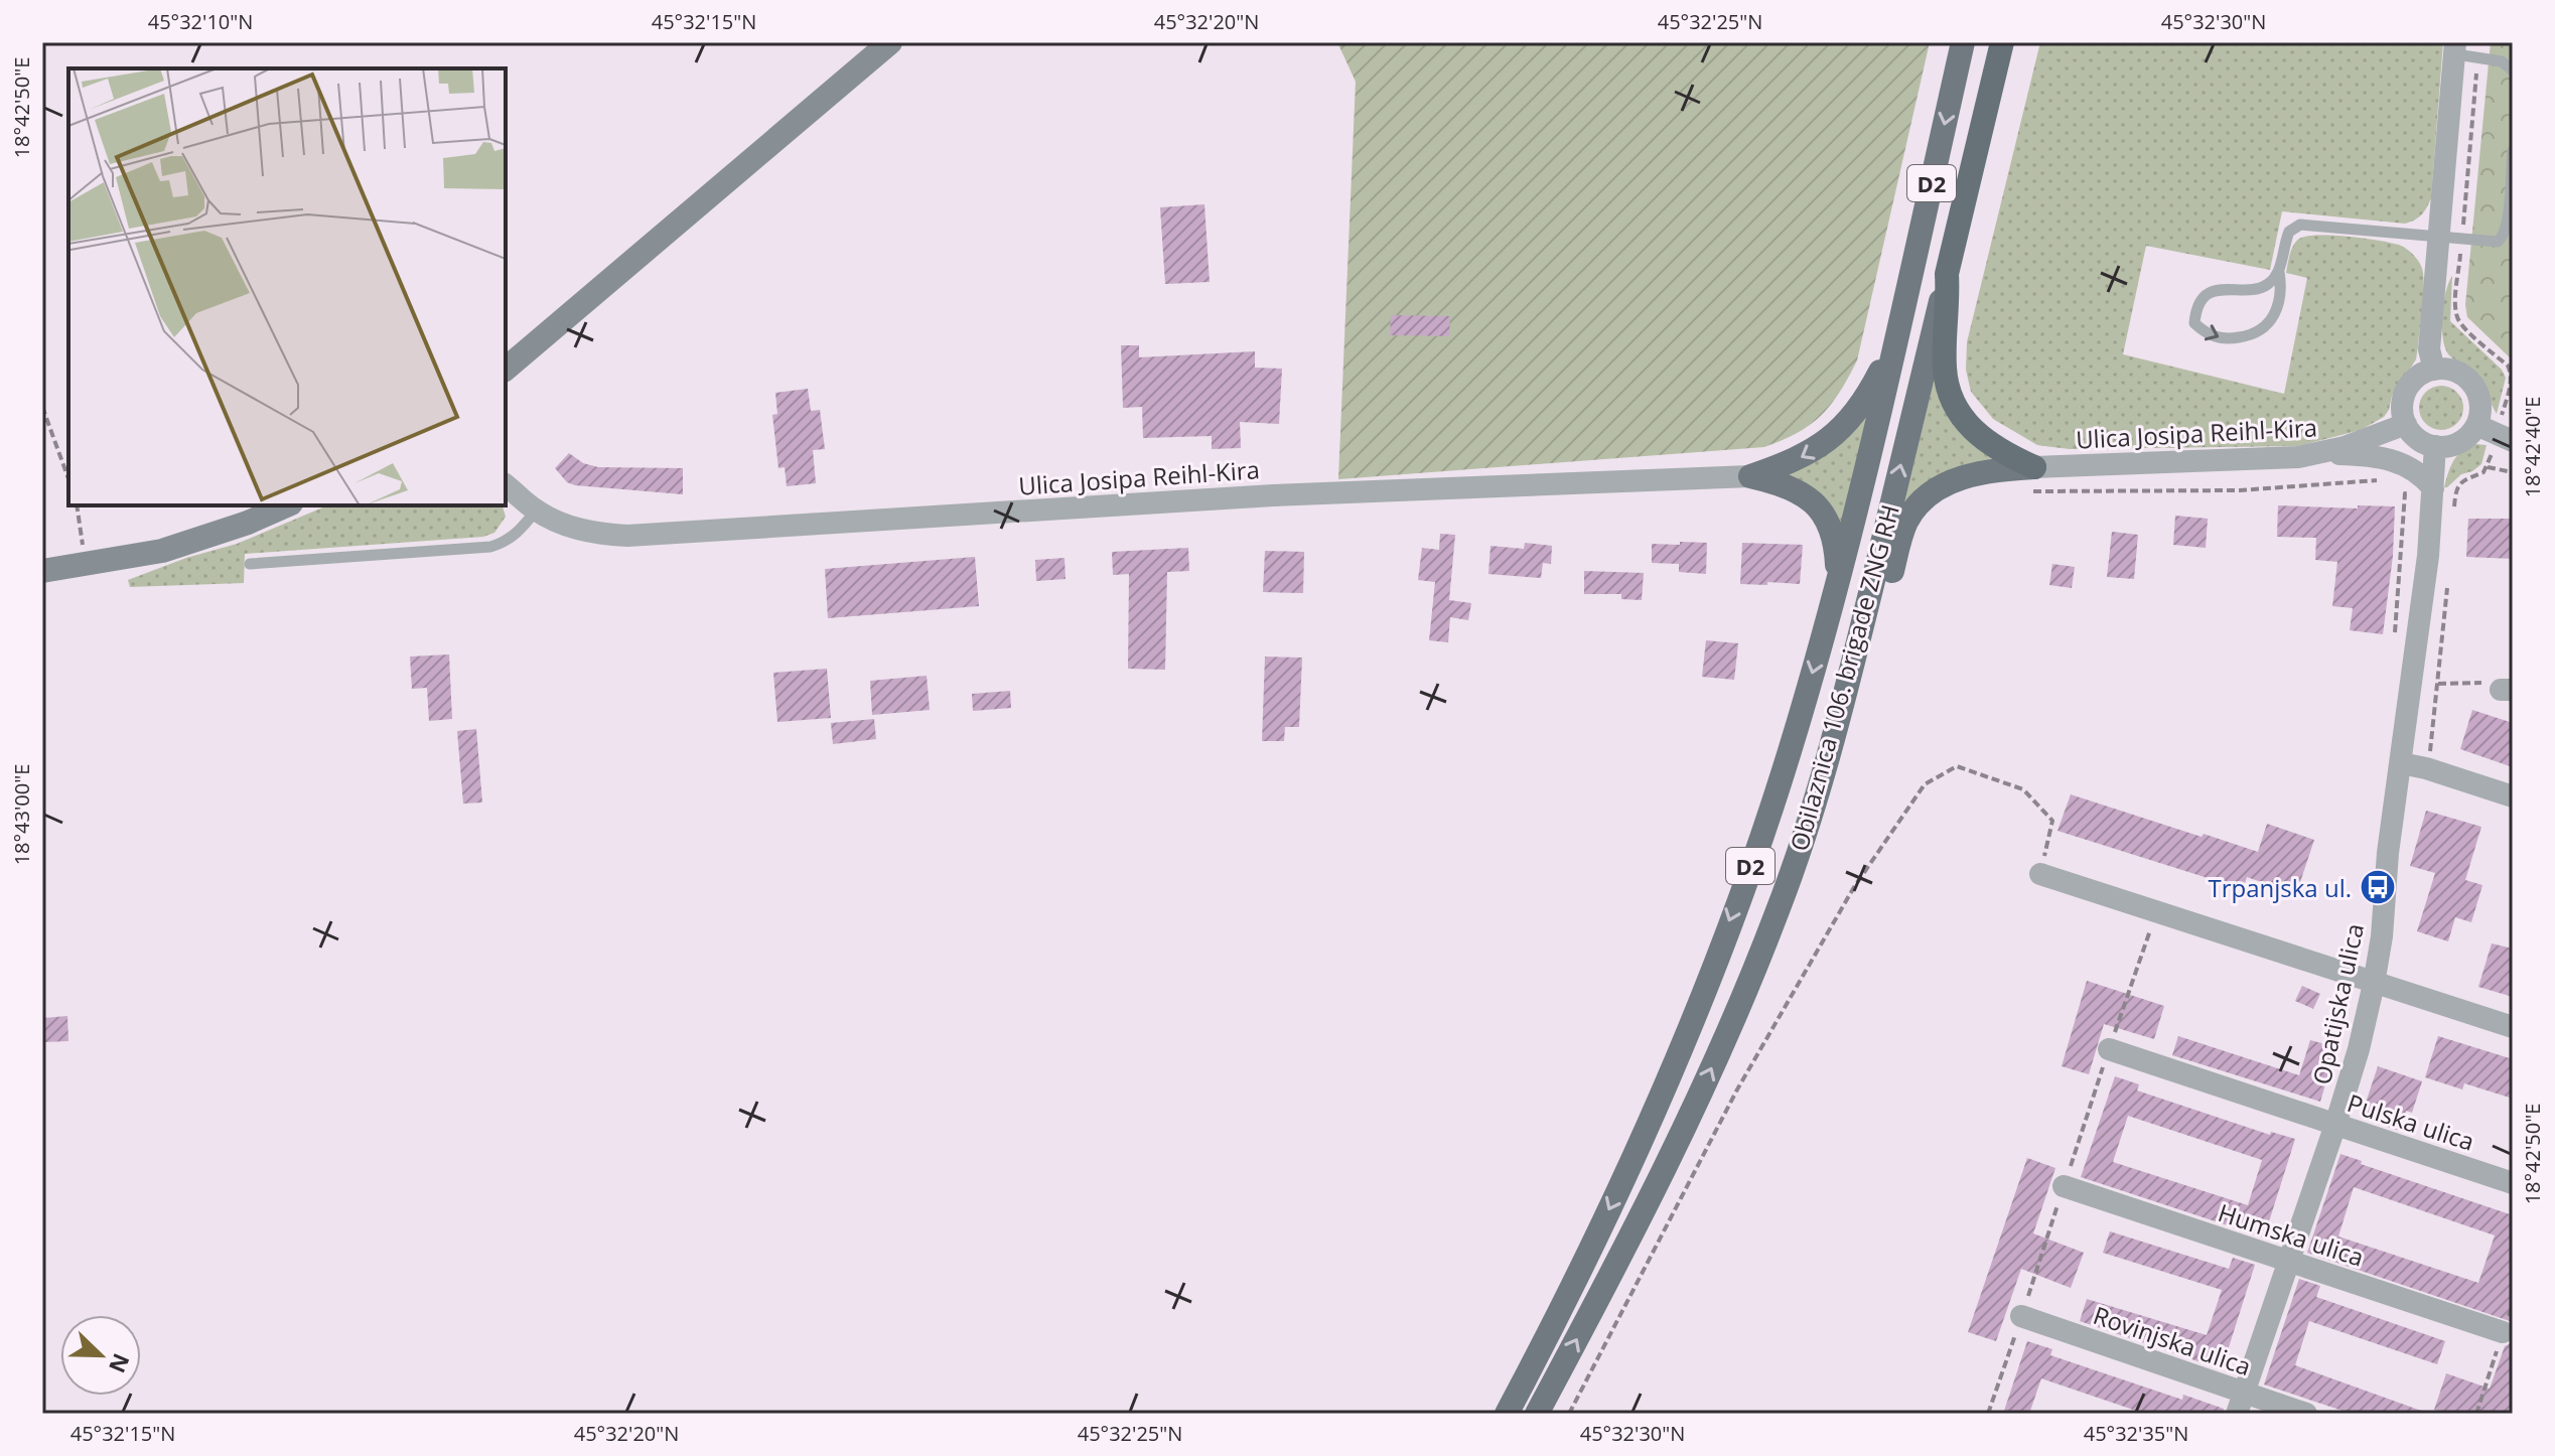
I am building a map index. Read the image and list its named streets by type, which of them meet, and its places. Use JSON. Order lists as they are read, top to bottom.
{
  "streets": {
    "highway": ["D2", "Obilaznica 106. brigade ZNG RH"],
    "street": [
      "Ulica Josipa Reihl-Kira",
      "Opatijska ulica",
      "Pulska ulica",
      "Humska ulica",
      "Rovinjska ulica"
    ]
  },
  "crossings": [
    ["Ulica Josipa Reihl-Kira", "Opatijska ulica"],
    ["Opatijska ulica", "Pulska ulica"],
    ["Opatijska ulica", "Humska ulica"],
    ["Opatijska ulica", "Rovinjska ulica"]
  ],
  "places": {
    "bus stop": ["Trpanjska ul."]
  },
  "north": "bottom right",
  "coordinates": [
    "45°32'10\"N",
    "45°32'15\"N",
    "45°32'20\"N",
    "45°32'25\"N",
    "45°32'30\"N",
    "18°42'50\"E",
    "18°42'40\"E",
    "18°43'00\"E",
    "45°32'35\"N"
  ]
}
